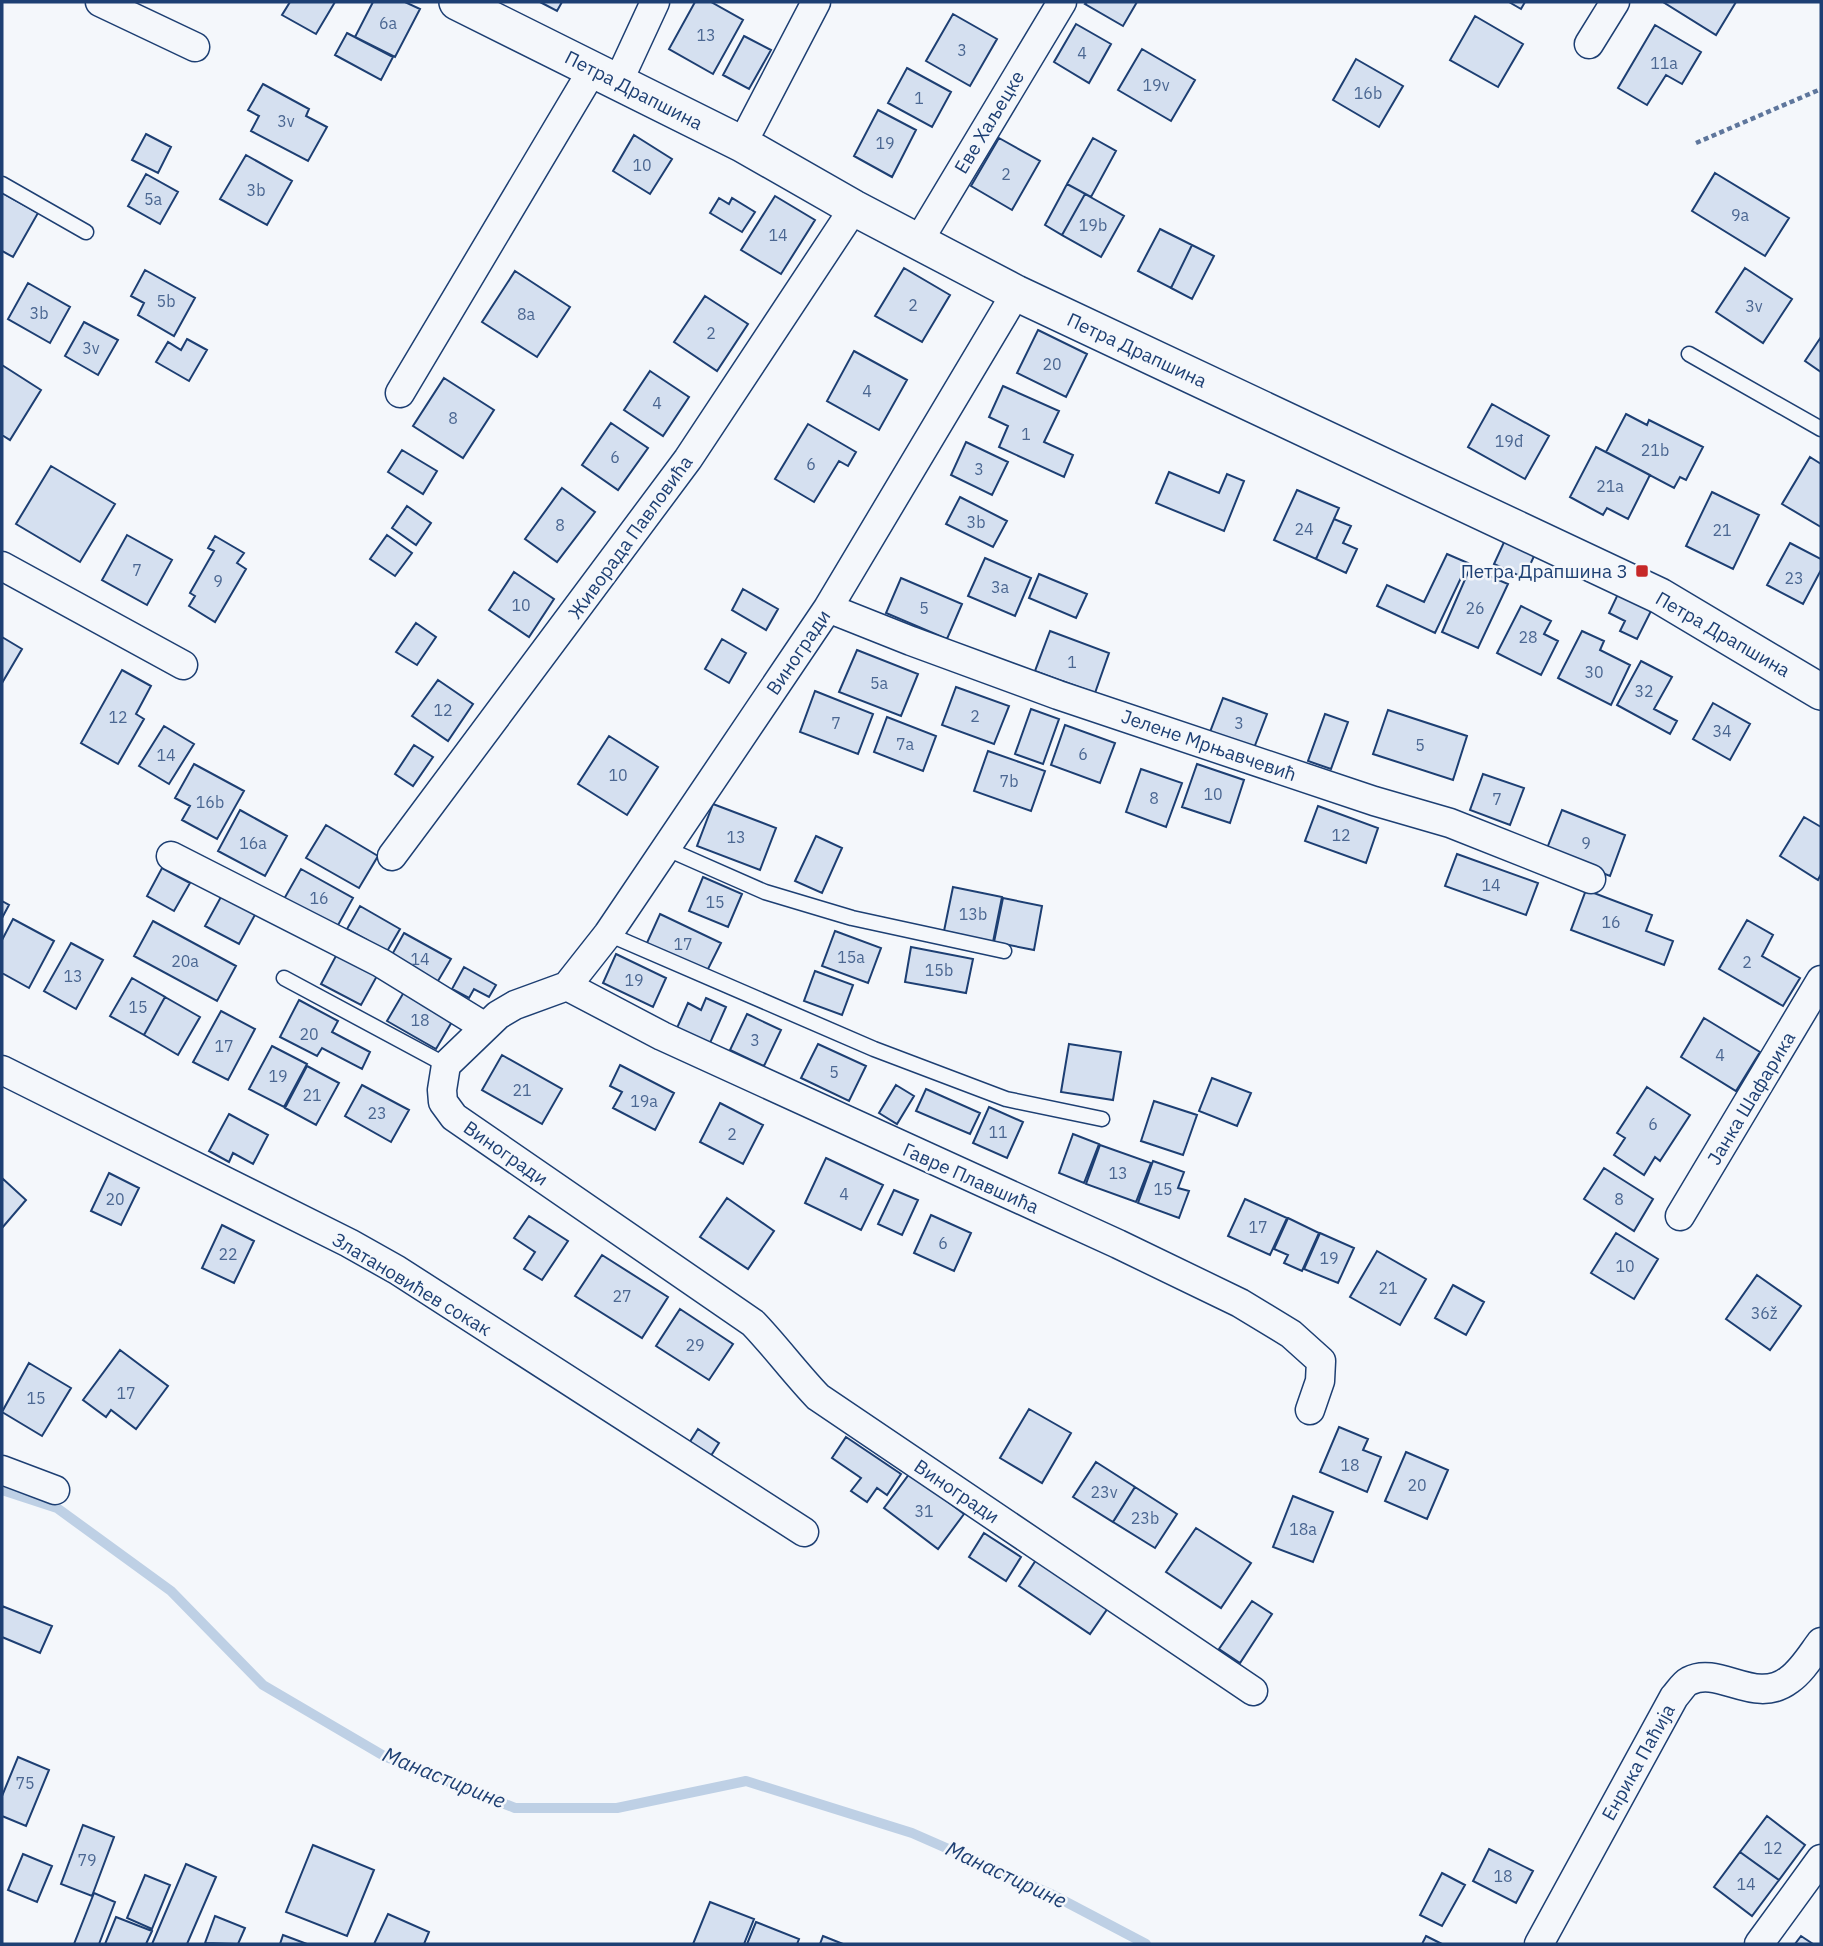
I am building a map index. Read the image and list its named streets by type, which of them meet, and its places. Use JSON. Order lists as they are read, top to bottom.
{
  "streets": {
    "street": [
      "Петра Драпшина",
      "Еве Хаљецке",
      "Живорада Павловића",
      "Виногради",
      "Јелене Мрњавчевић",
      "Јанка Шафарика",
      "Гавре Плавшића",
      "Златановићев сокак",
      "Енрика Паћија"
    ]
  },
  "crossings": [
    ["Петра Драпшина", "Еве Хаљецке"],
    ["Петра Драпшина", "Живорада Павловића"],
    ["Петра Драпшина", "Виногради"],
    ["Виногради", "Јелене Мрњавчевић"],
    ["Виногради", "Гавре Плавшића"]
  ],
  "water": ["Манастирине"],
  "places": {
    "transit": ["Петра Драпшина 3"]
  },
  "house_numbers": [
    "6a",
    "13",
    "3",
    "4",
    "11a",
    "19v",
    "16b",
    "1",
    "3v",
    "19",
    "10",
    "2",
    "3b",
    "5a",
    "9a",
    "19b",
    "14",
    "5b",
    "2",
    "3v",
    "3b",
    "8a",
    "2",
    "3v",
    "20",
    "4",
    "4",
    "8",
    "1",
    "19đ",
    "21b",
    "6",
    "6",
    "3",
    "21a",
    "3b",
    "8",
    "24",
    "21",
    "7",
    "23",
    "9",
    "3a",
    "10",
    "5",
    "26",
    "28",
    "1",
    "30",
    "5a",
    "32",
    "12",
    "2",
    "12",
    "7",
    "3",
    "34",
    "7a",
    "5",
    "6",
    "14",
    "10",
    "7b",
    "10",
    "8",
    "7",
    "16b",
    "12",
    "13",
    "16a",
    "9",
    "14",
    "16",
    "15",
    "13b",
    "16",
    "17",
    "15a",
    "14",
    "20a",
    "2",
    "15b",
    "13",
    "19",
    "15",
    "18",
    "20",
    "3",
    "17",
    "4",
    "5",
    "19",
    "21",
    "21",
    "19a",
    "23",
    "6",
    "11",
    "2",
    "13",
    "15",
    "4",
    "20",
    "8",
    "17",
    "6",
    "22",
    "19",
    "10",
    "21",
    "27",
    "36ž",
    "29",
    "17",
    "15",
    "18",
    "20",
    "23v",
    "31",
    "23b",
    "18a",
    "75",
    "12",
    "79",
    "18",
    "14"
  ]
}
